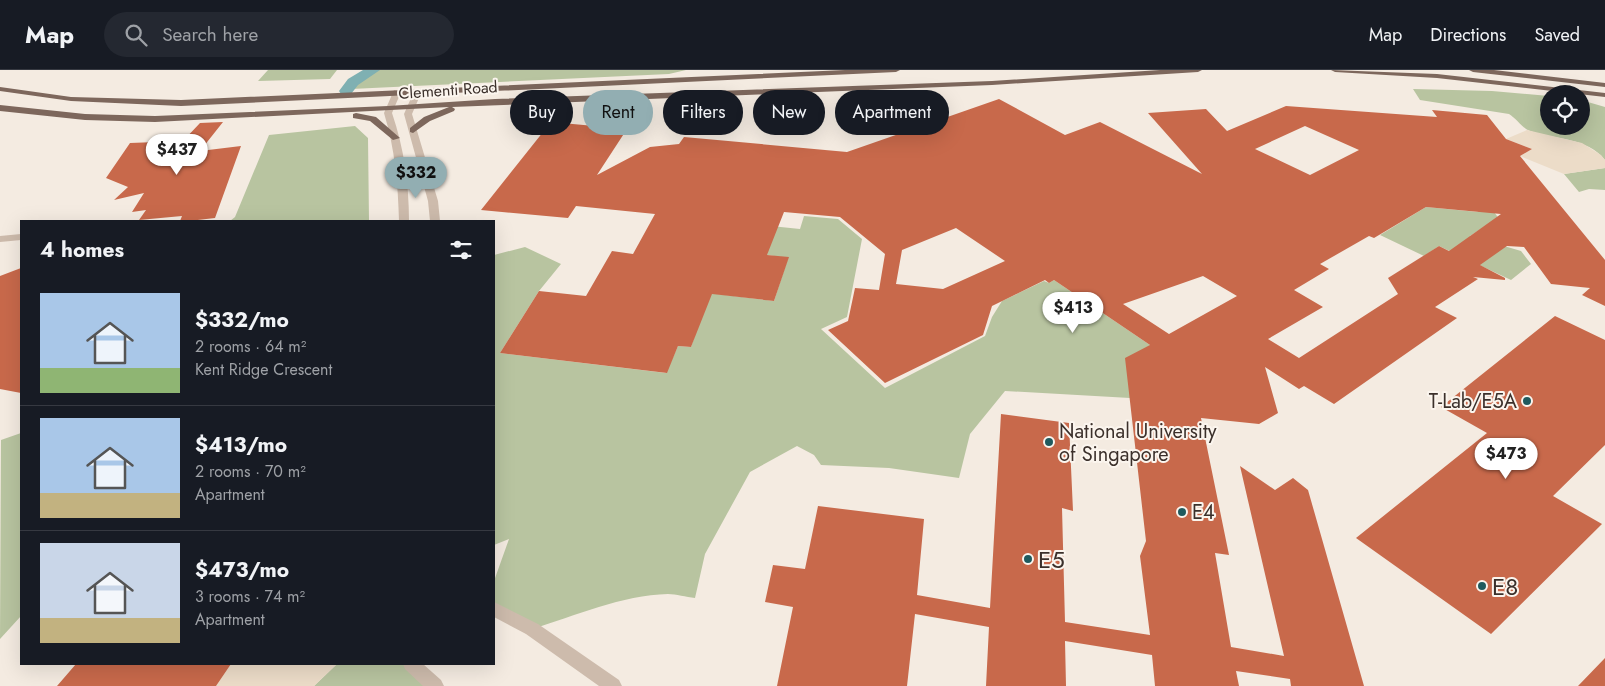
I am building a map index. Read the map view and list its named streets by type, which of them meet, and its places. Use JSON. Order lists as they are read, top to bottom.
{
  "streets": {
    "main road": ["Clementi Road"]
  },
  "places": [
    "T-Lab/E5A",
    "National University of Singapore",
    "E4",
    "E5",
    "E8"
  ],
  "page": {
    "header": "Map",
    "search": "Search here",
    "nav": ["Map", "Directions", "Saved"],
    "chip": [
      "Buy",
      "Rent",
      "Filters",
      "New",
      "Apartment"
    ],
    "price": [
      "$437",
      "$332",
      "$413",
      "$473"
    ],
    "heading": "4 homes",
    "list": [
      {
        "name": "$332/mo",
        "note": "2 rooms · 64 m² · Kent Ridge Crescent"
      },
      {
        "name": "$413/mo",
        "note": "2 rooms · 70 m² · Apartment"
      },
      {
        "name": "$473/mo",
        "note": "3 rooms · 74 m² · Apartment"
      }
    ]
  }
}
